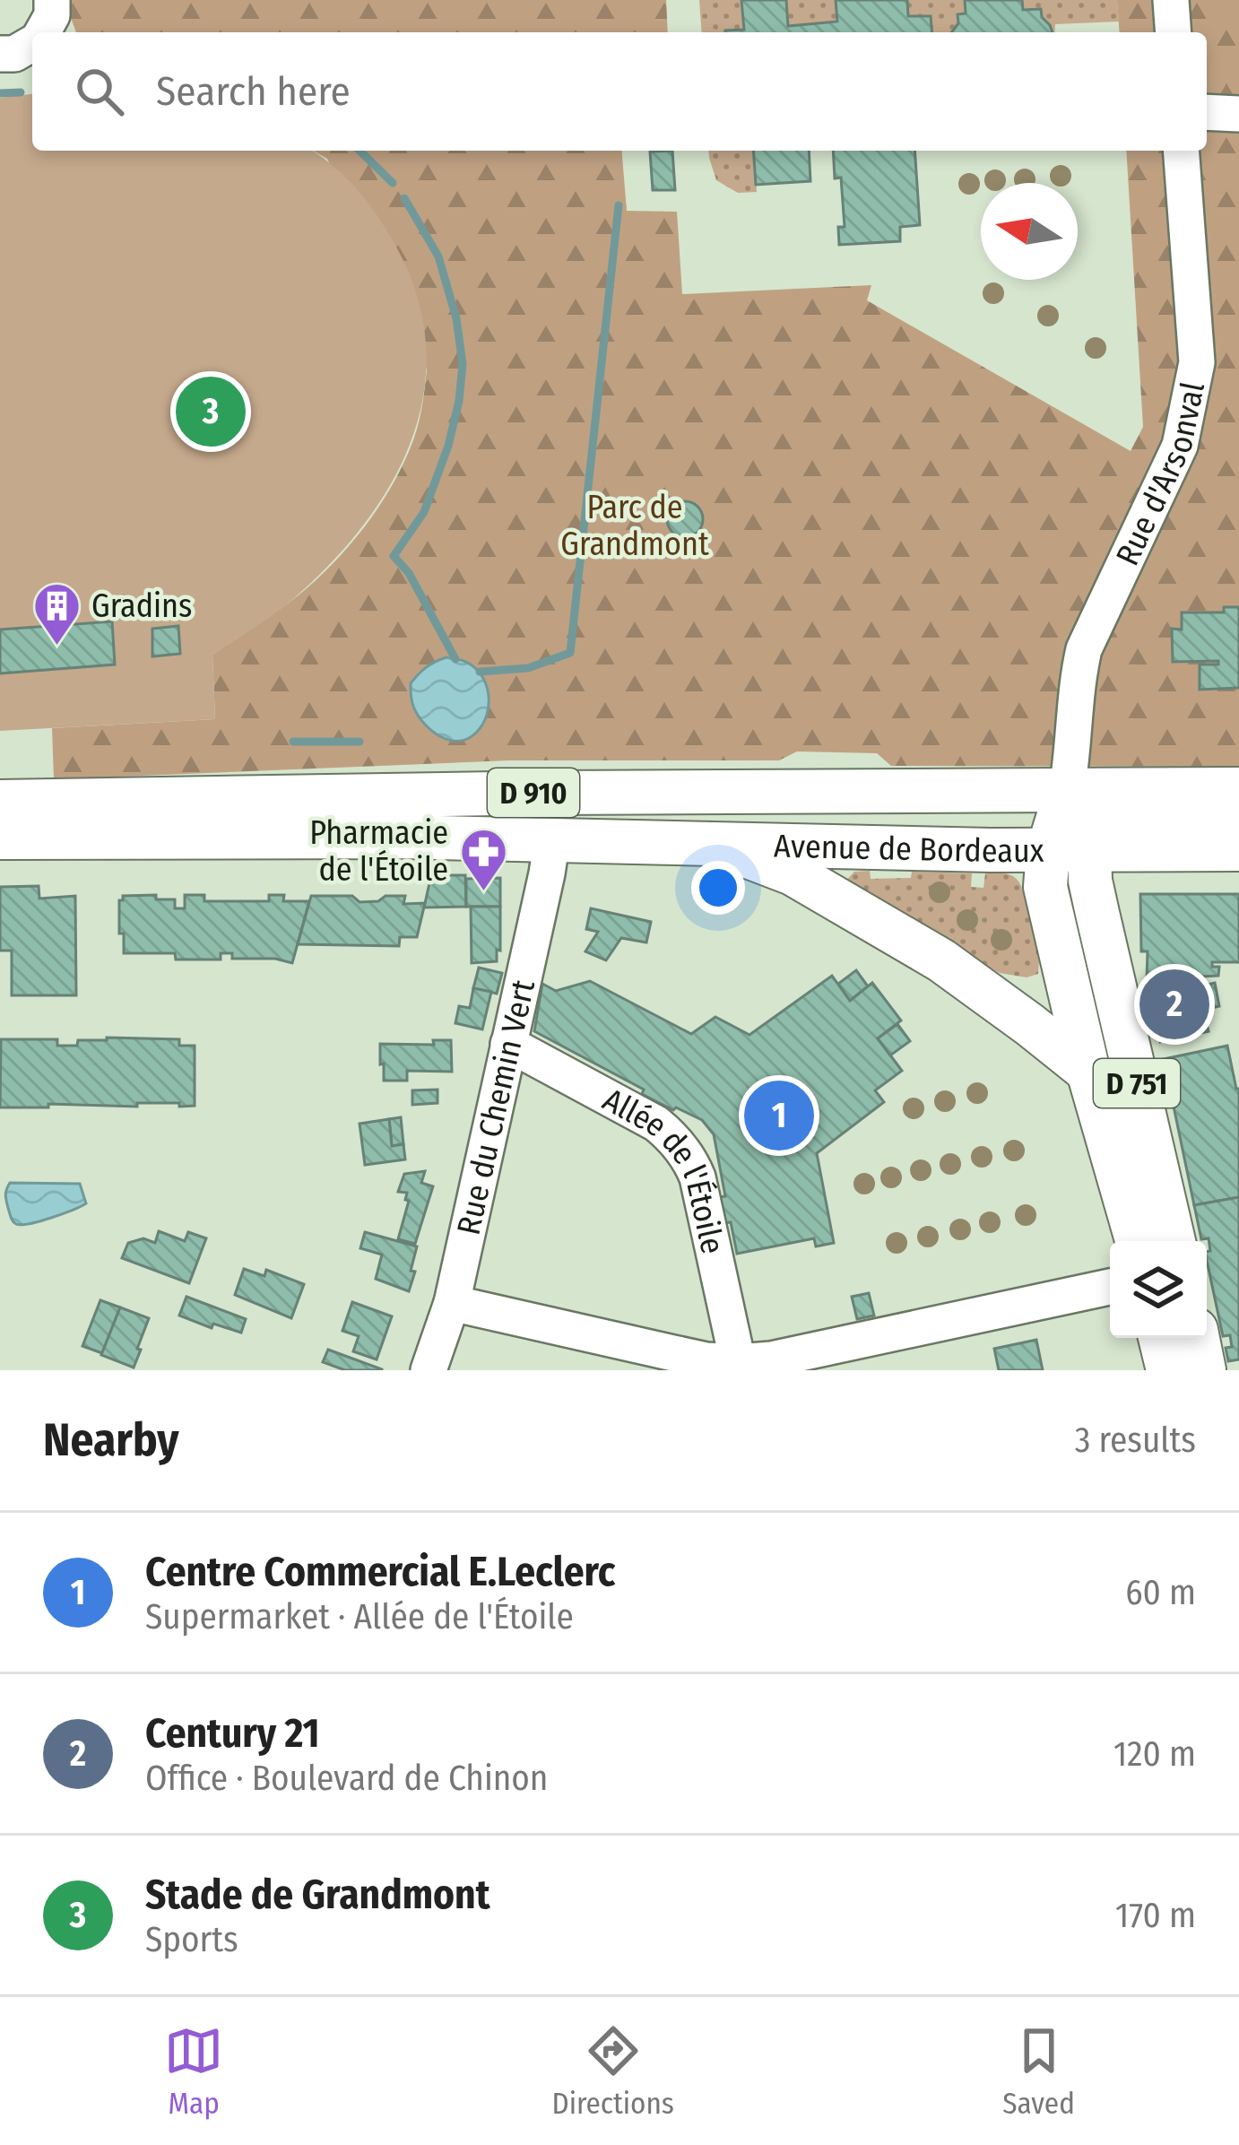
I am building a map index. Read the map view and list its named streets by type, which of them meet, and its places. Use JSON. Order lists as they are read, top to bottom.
{
  "streets": {
    "main road": ["D 910", "Avenue de Bordeaux", "D 751"],
    "street": ["Rue d'Arsonval", "Rue du Chemin Vert", "Allée de l'Étoile"]
  },
  "crossings": [
    ["Rue d'Arsonval", "Avenue de Bordeaux"],
    ["Rue d'Arsonval", "D 751"],
    ["Avenue de Bordeaux", "D 751"],
    ["Avenue de Bordeaux", "Rue du Chemin Vert"],
    ["Rue du Chemin Vert", "Allée de l'Étoile"]
  ],
  "parks": ["Parc de Grandmont"],
  "places": {
    "building": ["Gradins"],
    "pharmacy": ["Pharmacie de l'Étoile"]
  },
  "north": "left",
  "page": {
    "search": "Search here",
    "pins": ["3", "2", "1"],
    "heading": ["Nearby", "3 results"],
    "list": [
      {
        "mark": "1",
        "name": "Centre Commercial E.Leclerc",
        "note": "Supermarket · Allée de l'Étoile",
        "value": "60 m"
      },
      {
        "mark": "2",
        "name": "Century 21",
        "note": "Office · Boulevard de Chinon",
        "value": "120 m"
      },
      {
        "mark": "3",
        "name": "Stade de Grandmont",
        "note": "Sports",
        "value": "170 m"
      }
    ],
    "nav": ["Map", "Directions", "Saved"]
  }
}
